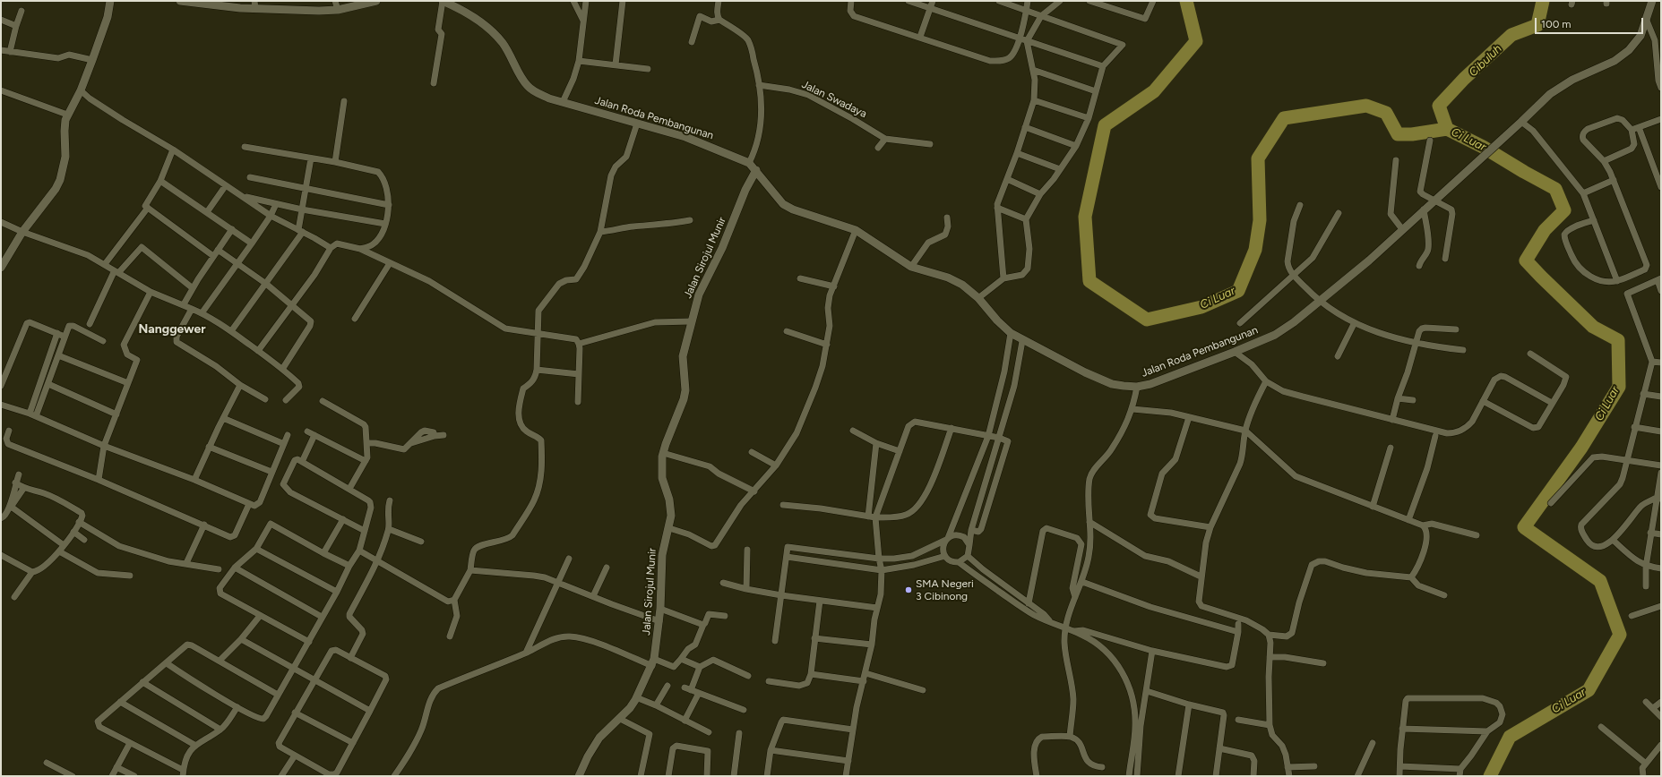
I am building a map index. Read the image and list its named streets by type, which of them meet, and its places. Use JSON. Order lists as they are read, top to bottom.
{
  "streets": {
    "street": ["Jalan Swadaya", "Jalan Roda Pembangunan", "Jalan Sirojul Munir"]
  },
  "crossings": [
    ["Jalan Roda Pembangunan", "Jalan Sirojul Munir"]
  ],
  "districts": ["Nanggewer"],
  "water": ["Cibuluh", "Ci Luar"],
  "places": ["SMA Negeri 3 Cibinong"],
  "scale_bar": "100 m"
}
